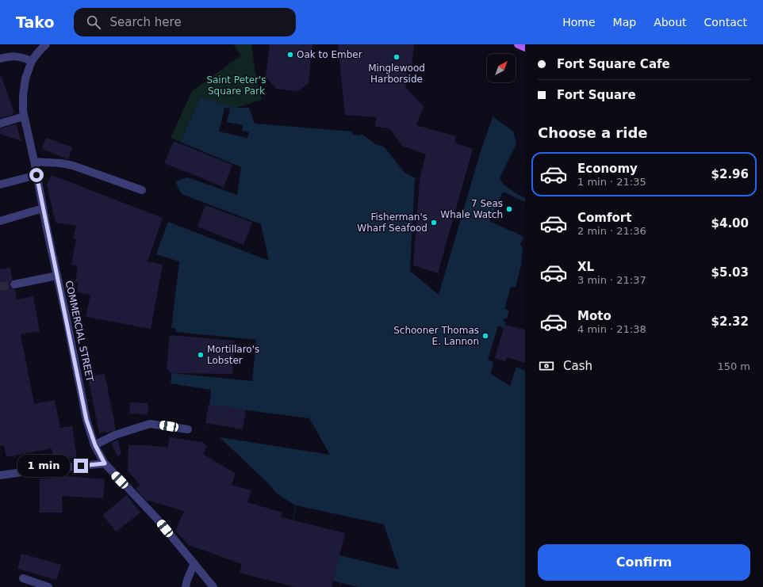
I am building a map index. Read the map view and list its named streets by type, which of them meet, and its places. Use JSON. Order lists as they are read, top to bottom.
{
  "streets": {
    "street": ["COMMERCIAL STREET"]
  },
  "parks": ["Saint Peter's Square Park"],
  "places": [
    "Oak to Ember",
    "Minglewood Harborside",
    "7 Seas Whale Watch",
    "Fisherman's Wharf Seafood",
    "Schooner Thomas E. Lannon",
    "Mortillaro's Lobster"
  ],
  "north": "top right",
  "page": {
    "header": "Tako",
    "search": "Search here",
    "nav": [
      "Home",
      "Map",
      "About",
      "Contact"
    ],
    "banner": ["Fort Square Cafe", "Fort Square"],
    "heading": "Choose a ride",
    "list": [
      {
        "name": "Economy",
        "note": "1 min · 21:35",
        "value": "$2.96"
      },
      {
        "name": "Comfort",
        "note": "2 min · 21:36",
        "value": "$4.00"
      },
      {
        "name": "XL",
        "note": "3 min · 21:37",
        "value": "$5.03"
      },
      {
        "name": "Moto",
        "note": "4 min · 21:38",
        "value": "$2.32"
      }
    ],
    "pay": ["Cash", "150 m"],
    "bubble": "1 min",
    "buttons": "Confirm"
  }
}
